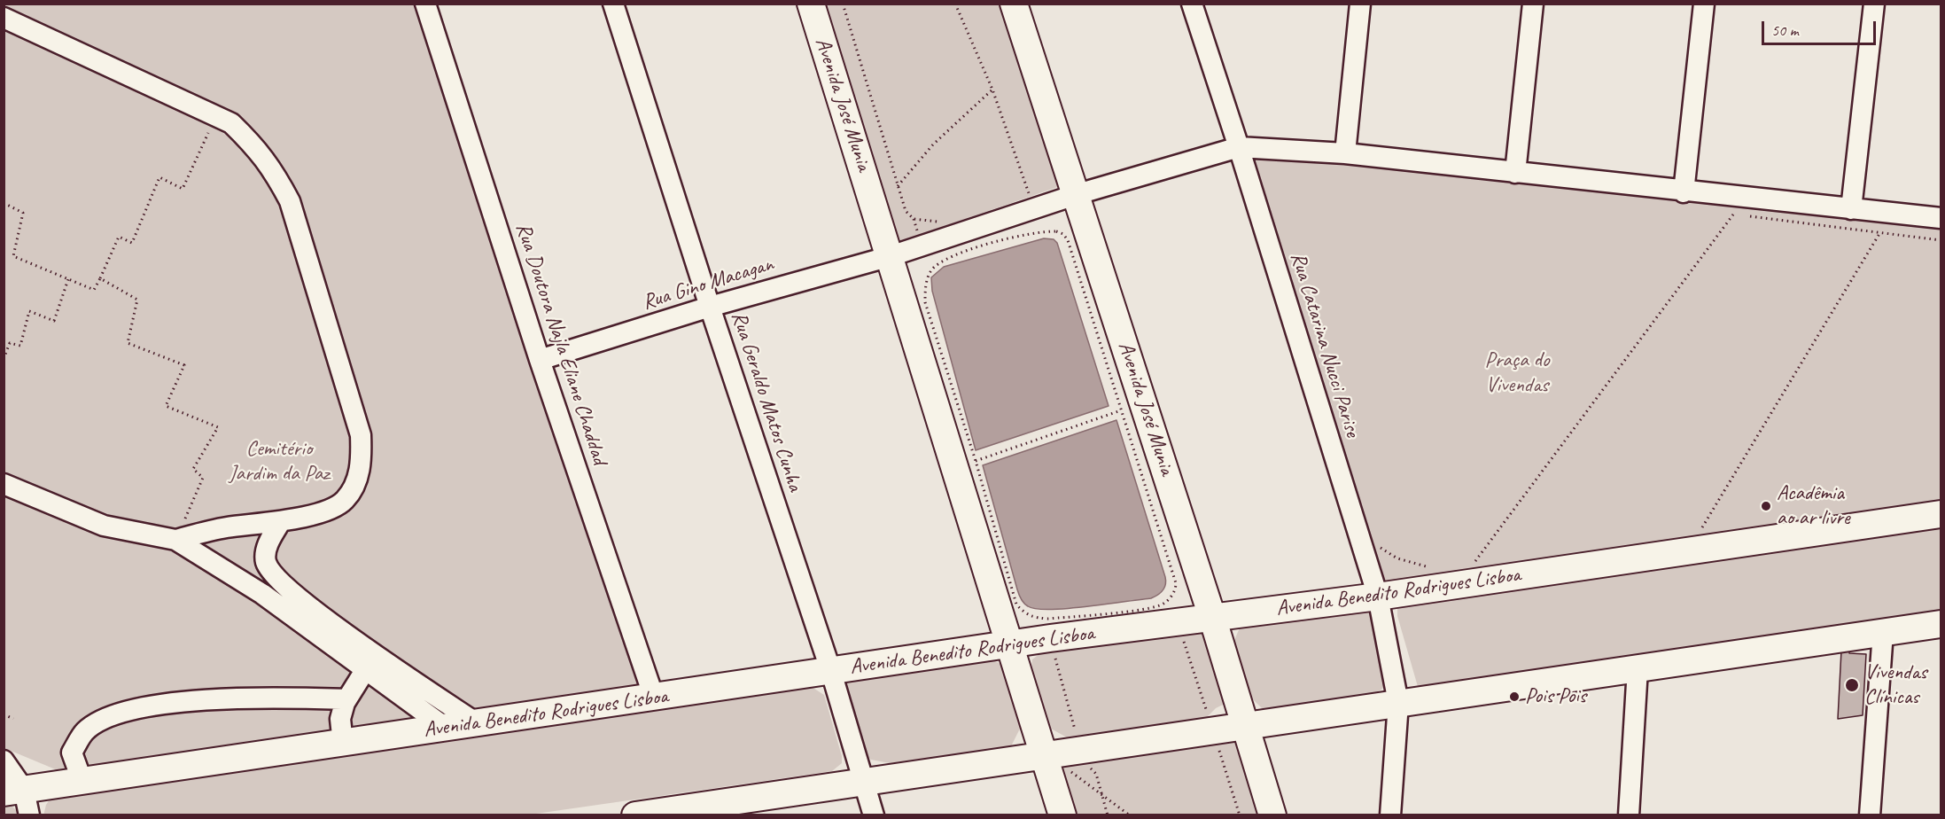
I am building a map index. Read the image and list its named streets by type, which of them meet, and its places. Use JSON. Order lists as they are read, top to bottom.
{
  "streets": {
    "main road": ["Avenida José Munia", "Avenida Benedito Rodrigues Lisboa"],
    "street": [
      "Rua Gino Macagan",
      "Rua Doutora Najla Eliane Chaddad",
      "Rua Catarina Nucci Parise",
      "Rua Geraldo Matos Cunha"
    ]
  },
  "crossings": [
    ["Avenida José Munia", "Rua Gino Macagan"],
    ["Avenida José Munia", "Avenida Benedito Rodrigues Lisboa"],
    ["Rua Gino Macagan", "Rua Doutora Najla Eliane Chaddad"],
    ["Rua Gino Macagan", "Rua Catarina Nucci Parise"],
    ["Rua Gino Macagan", "Rua Geraldo Matos Cunha"],
    ["Rua Doutora Najla Eliane Chaddad", "Avenida Benedito Rodrigues Lisboa"],
    ["Rua Catarina Nucci Parise", "Avenida Benedito Rodrigues Lisboa"],
    ["Rua Geraldo Matos Cunha", "Avenida Benedito Rodrigues Lisboa"]
  ],
  "parks": ["Praça do Vivendas", "Cemitério Jardim da Paz"],
  "places": ["Acadêmia ao ar livre", "Vivendas Clínicas", "Pois Pois"],
  "scale_bar": "50 m"
}
